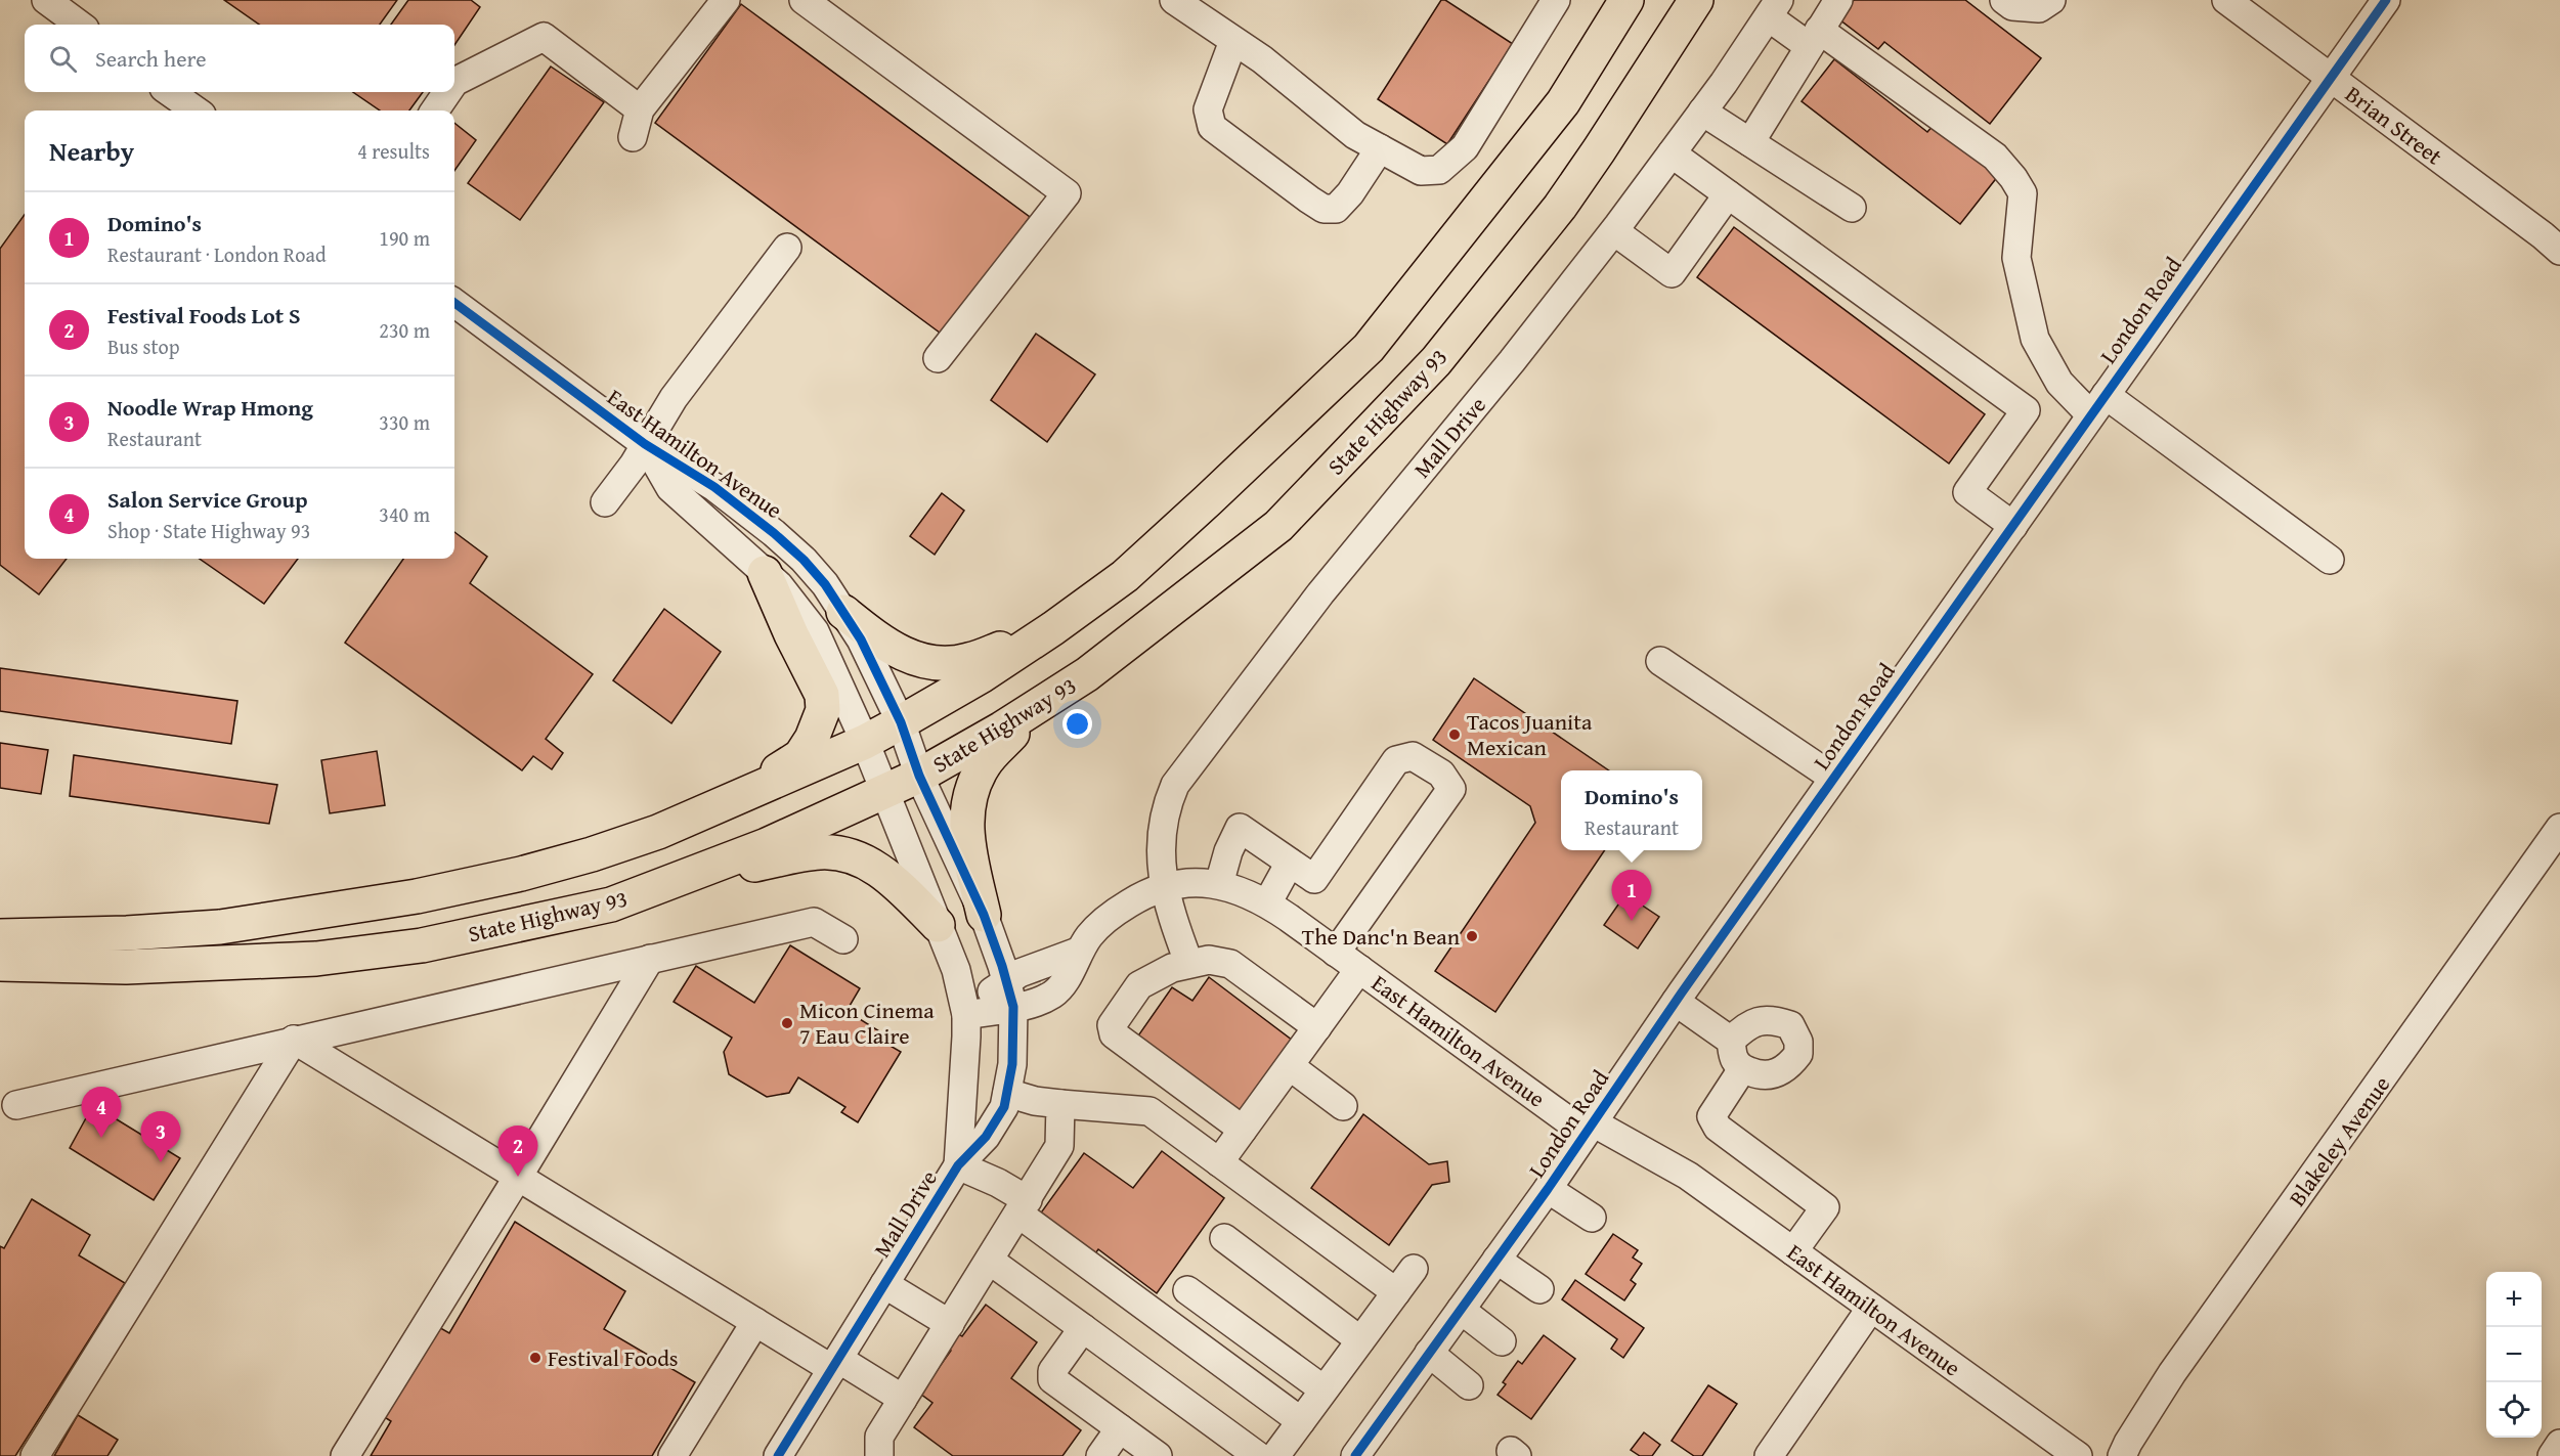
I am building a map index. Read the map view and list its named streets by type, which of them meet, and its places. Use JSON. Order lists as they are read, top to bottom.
{
  "streets": {
    "main road": ["State Highway 93"],
    "street": [
      "Brian Street",
      "London Road",
      "Mall Drive",
      "East Hamilton Avenue",
      "Blakeley Avenue"
    ]
  },
  "crossings": [
    ["Brian Street", "London Road"],
    ["London Road", "East Hamilton Avenue"],
    ["State Highway 93", "East Hamilton Avenue"],
    ["Mall Drive", "East Hamilton Avenue"]
  ],
  "places": [
    "Tacos Juanita Mexican",
    "The Danc'n Bean",
    "Micon Cinema 7 Eau Claire",
    "Festival Foods"
  ],
  "page": {
    "search": "Search here",
    "heading": ["Nearby", "4 results"],
    "list": [
      {
        "mark": "1",
        "name": "Domino's",
        "note": "Restaurant · London Road",
        "value": "190 m"
      },
      {
        "mark": "2",
        "name": "Festival Foods Lot S",
        "note": "Bus stop",
        "value": "230 m"
      },
      {
        "mark": "3",
        "name": "Noodle Wrap Hmong",
        "note": "Restaurant",
        "value": "330 m"
      },
      {
        "mark": "4",
        "name": "Salon Service Group",
        "note": "Shop · State Highway 93",
        "value": "340 m"
      }
    ],
    "popup": ["Domino's", "Restaurant"],
    "pins": [
      "1",
      "4",
      "3",
      "2"
    ],
    "map_buttons": ["+", "−"]
  }
}
